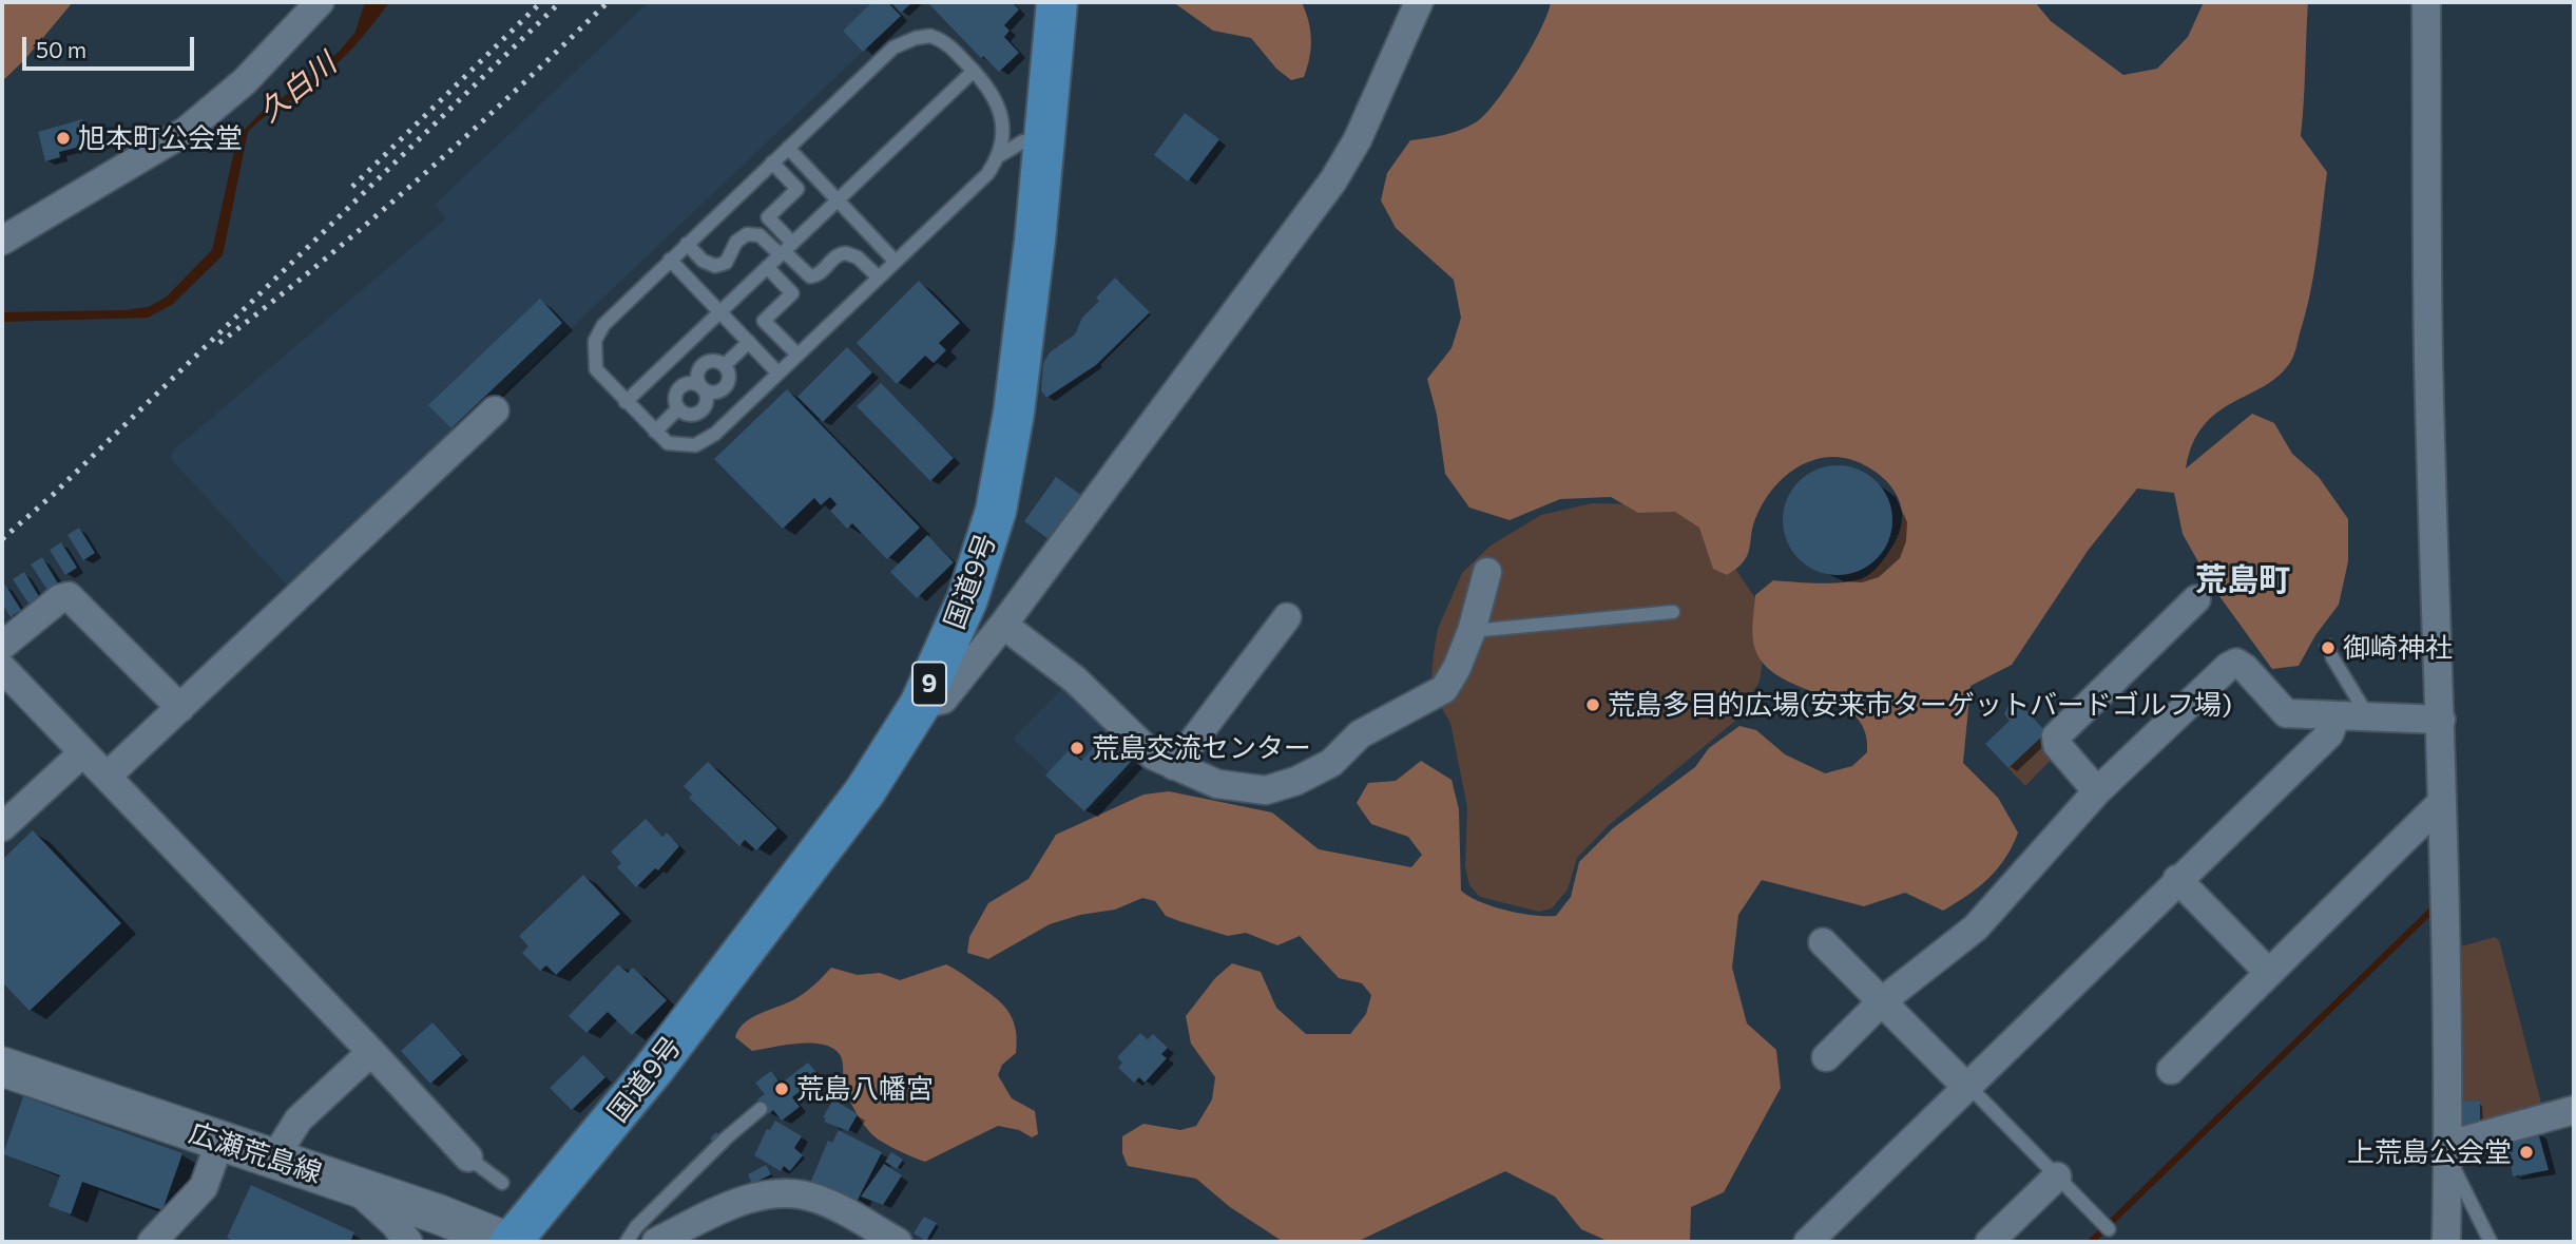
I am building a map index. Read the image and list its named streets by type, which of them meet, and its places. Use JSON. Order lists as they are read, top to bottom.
{
  "streets": {
    "highway": ["国道9号", "9"],
    "main road": ["広瀬荒島線"]
  },
  "crossings": [
    ["国道9号", "広瀬荒島線"]
  ],
  "districts": ["荒島町"],
  "water": ["久白川"],
  "places": [
    "旭本町公会堂",
    "御崎神社",
    "荒島多目的広場(安来市ターゲットバードゴルフ場)",
    "荒島交流センター",
    "荒島八幡宮",
    "上荒島公会堂"
  ],
  "scale_bar": "50 m"
}
